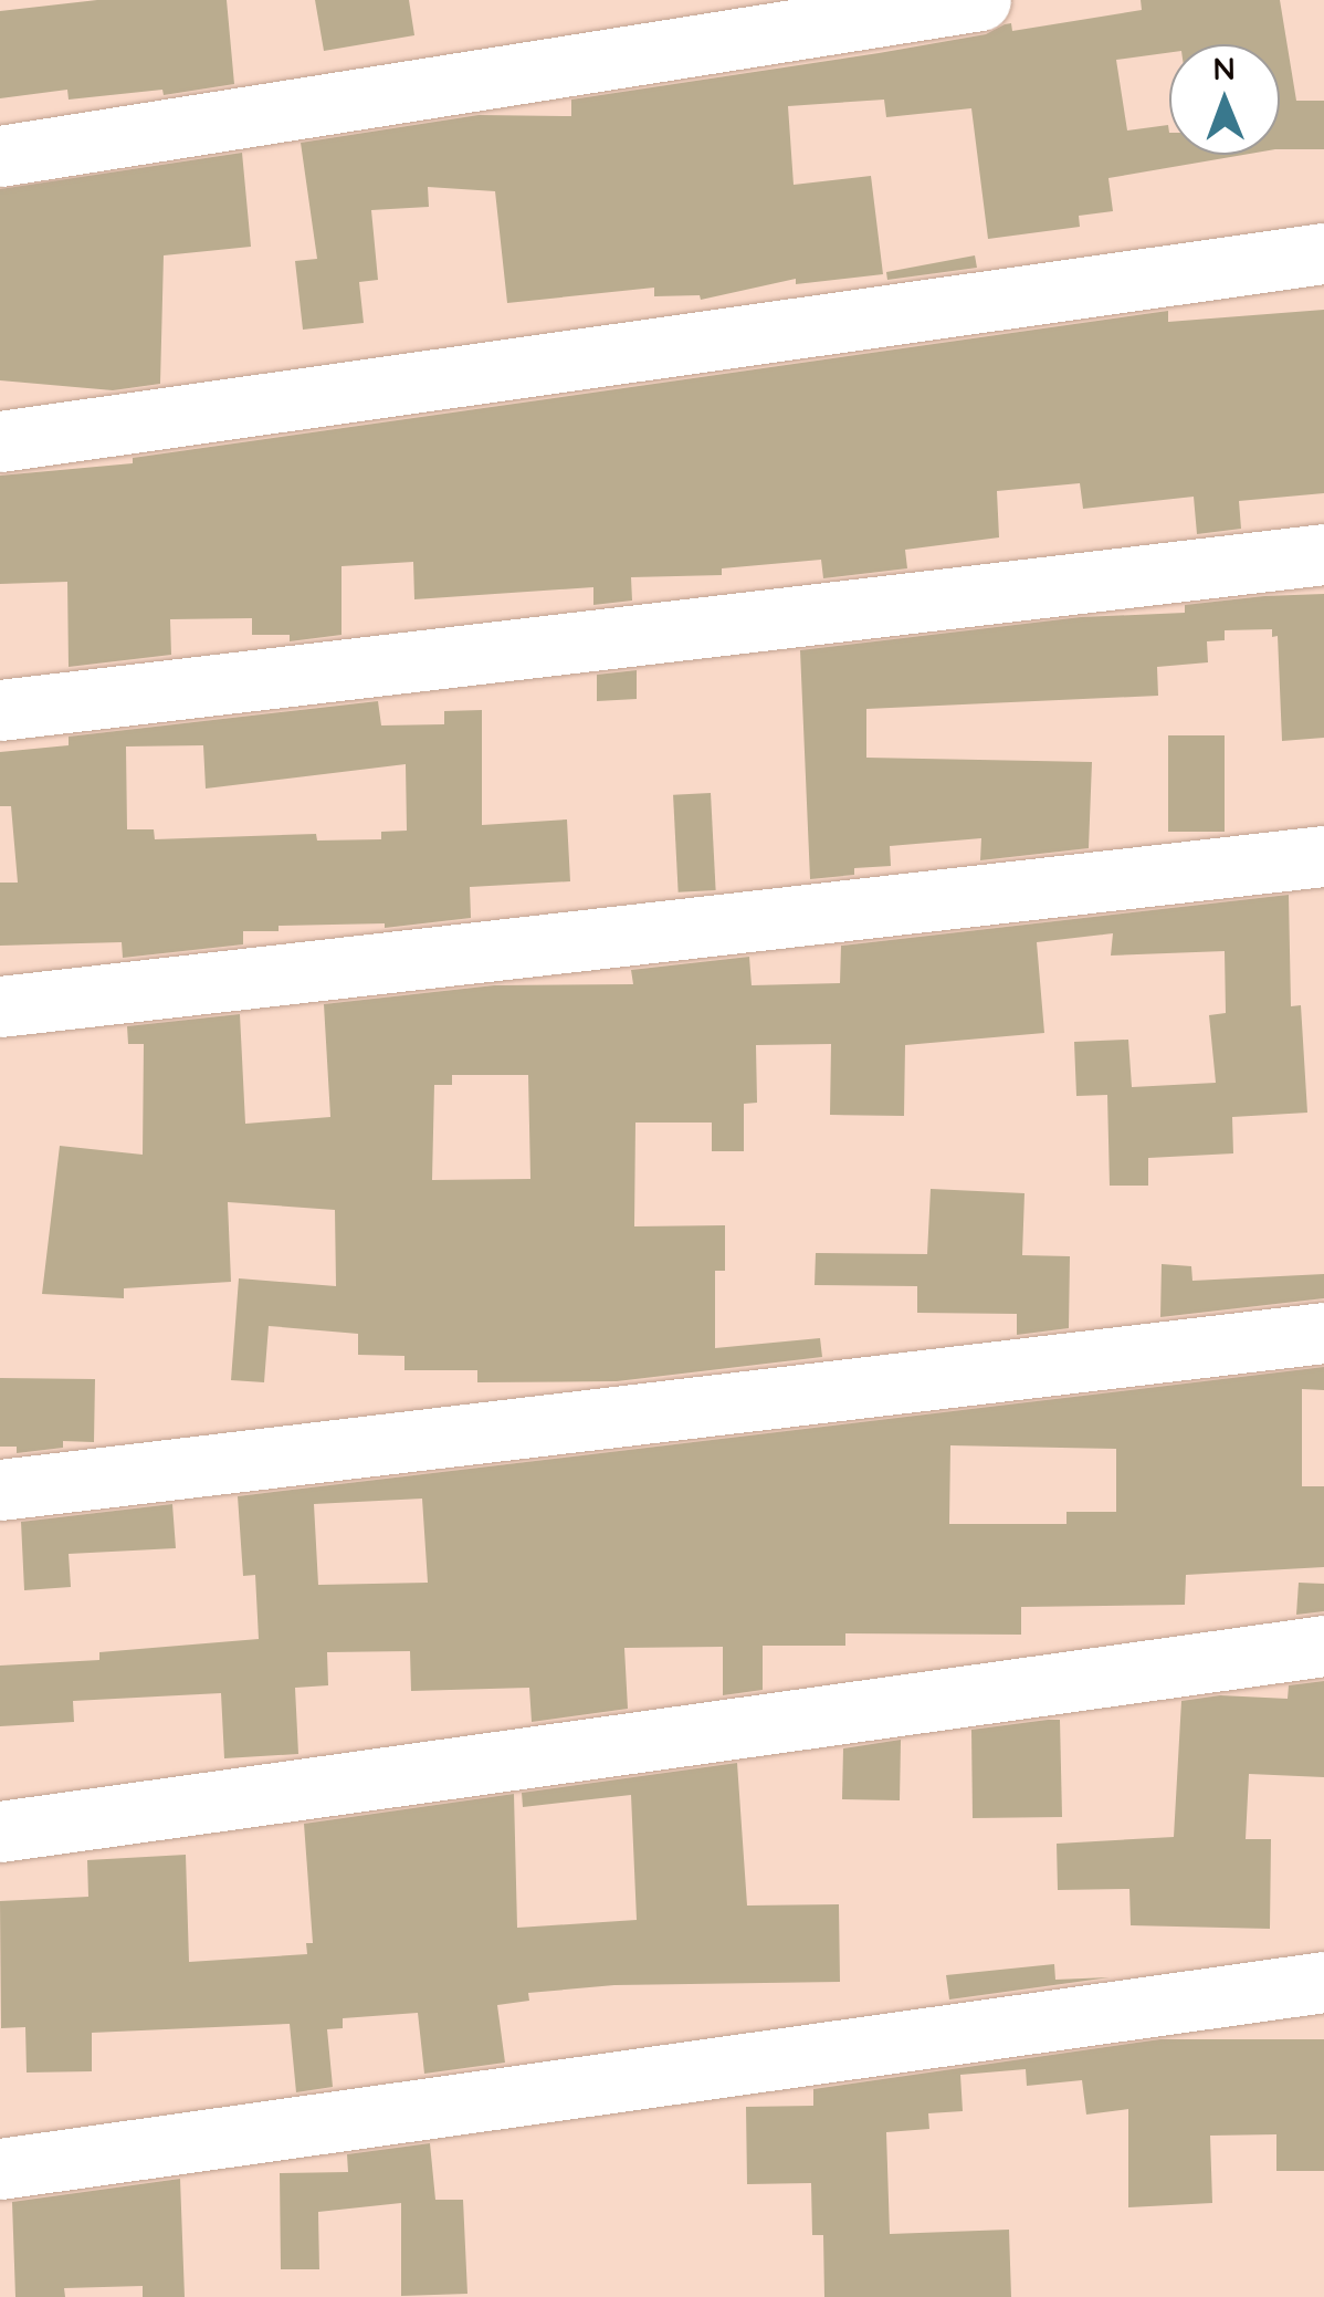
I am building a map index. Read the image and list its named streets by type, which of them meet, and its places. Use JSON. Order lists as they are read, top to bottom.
{
  "north": "top"
}
